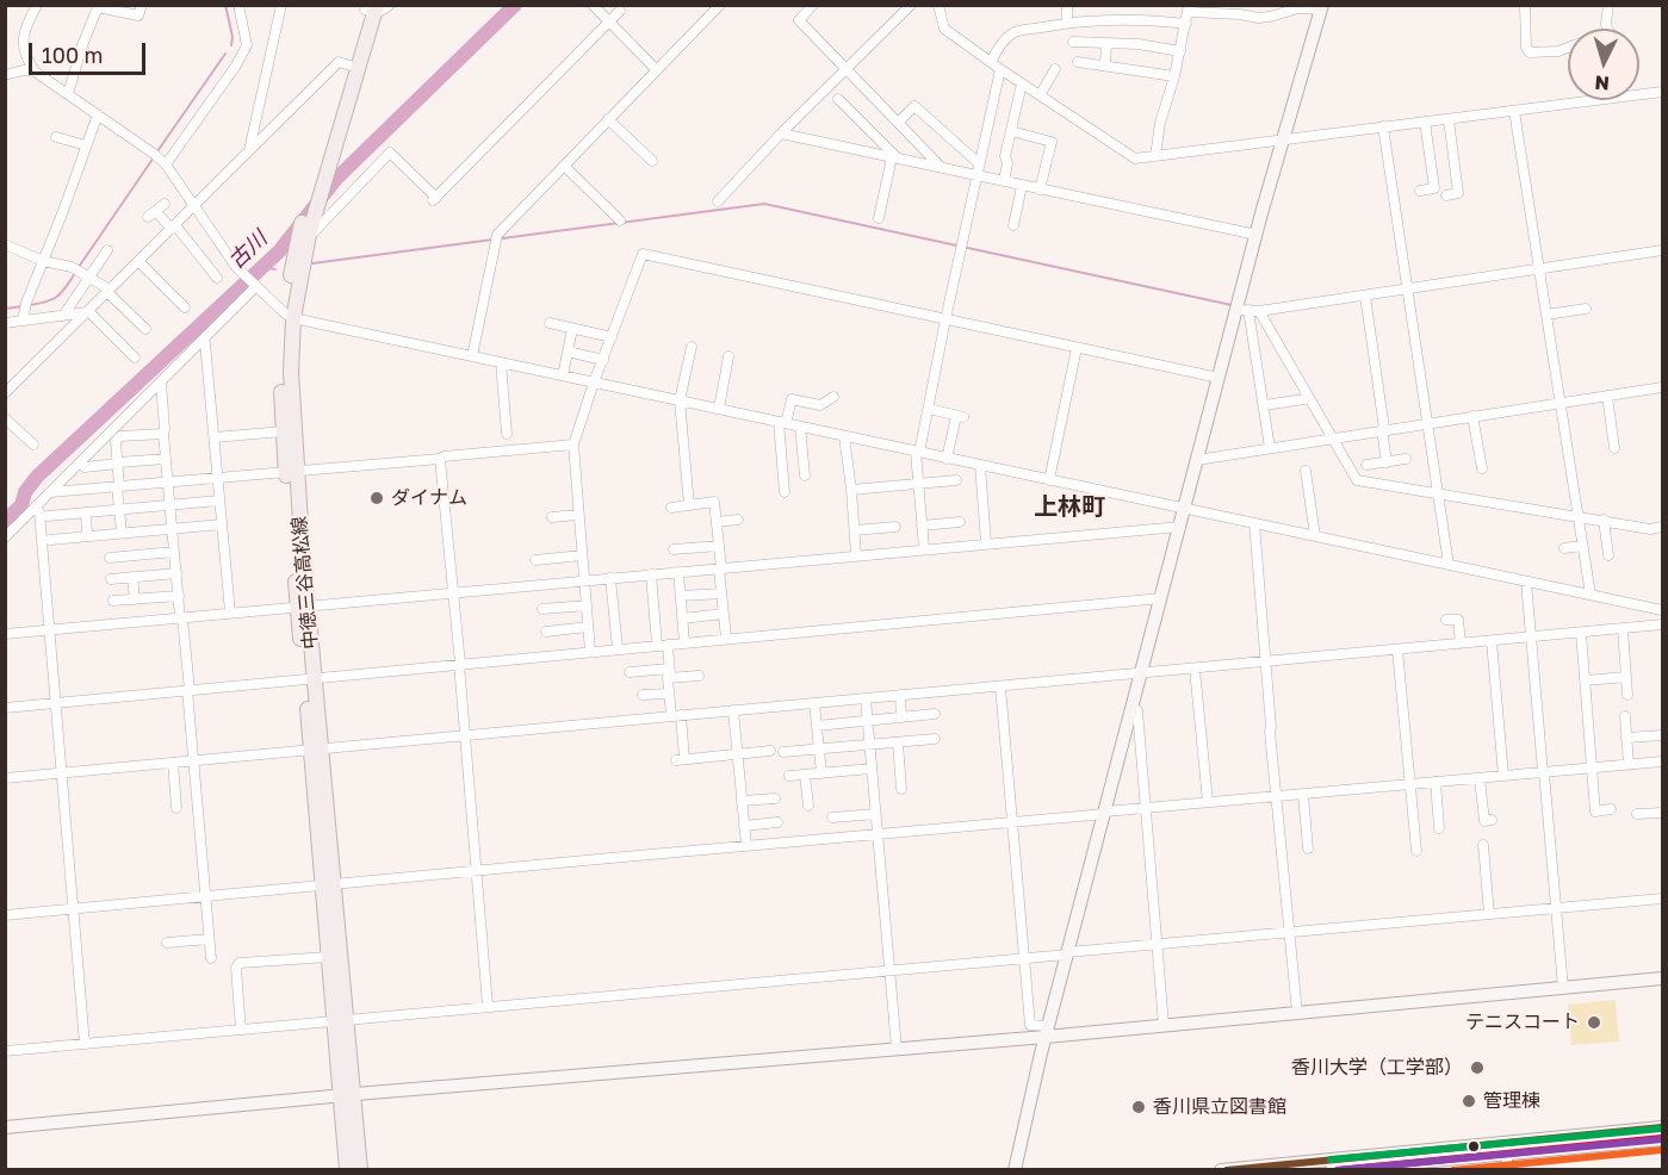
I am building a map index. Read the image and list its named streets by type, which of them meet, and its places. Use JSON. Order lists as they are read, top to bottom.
{
  "streets": {
    "main road": ["中徳三谷高松線"]
  },
  "districts": ["上林町"],
  "water": ["古川"],
  "places": [
    "ダイナム",
    "テニスコート",
    "香川大学（工学部）",
    "管理棟",
    "香川県立図書館"
  ],
  "scale_bar": "100 m",
  "north": "bottom"
}
